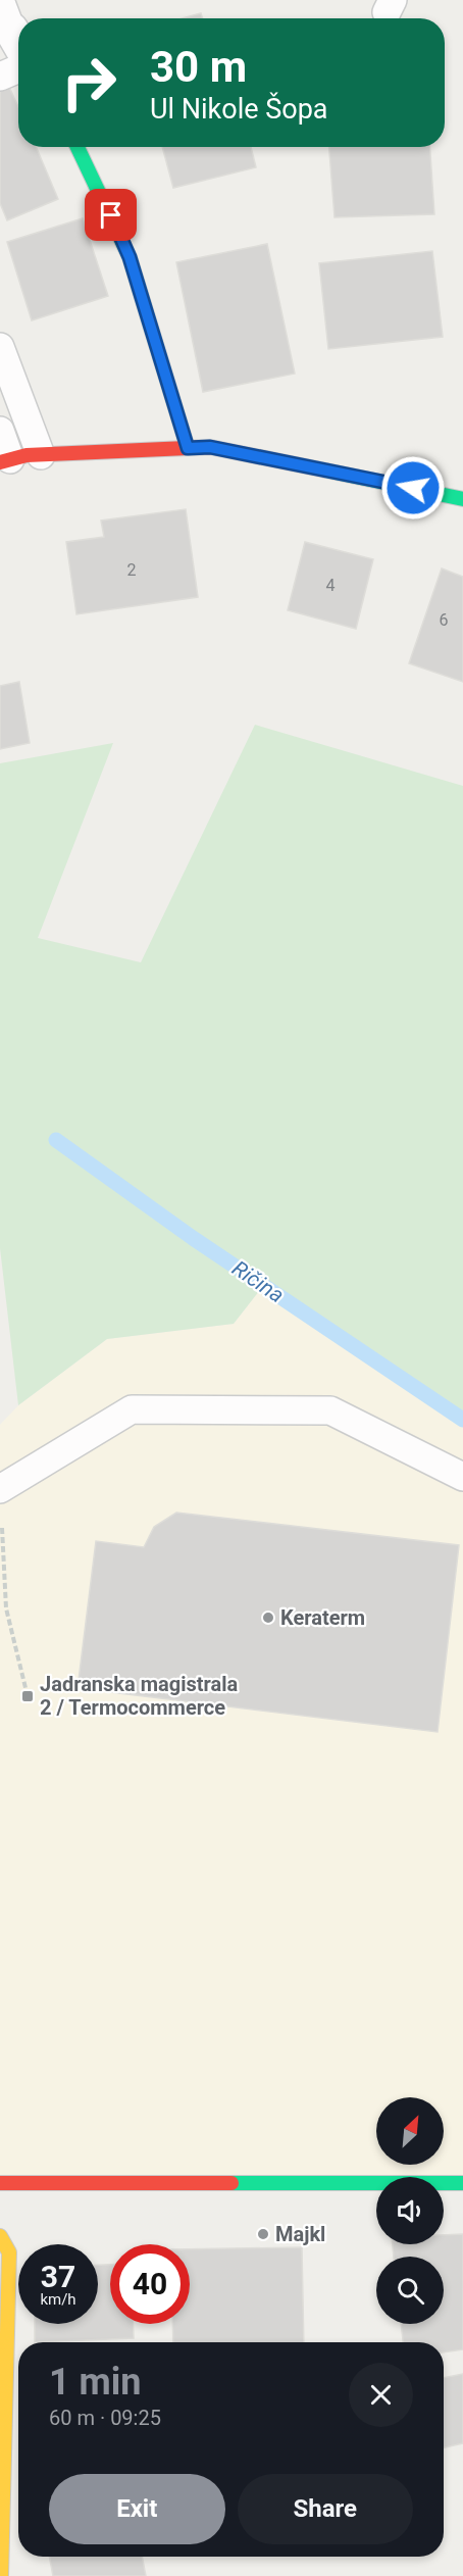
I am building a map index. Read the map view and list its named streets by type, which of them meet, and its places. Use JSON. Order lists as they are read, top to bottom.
{
  "water": ["Ričina"],
  "places": {
    "other": ["Keraterm", "Majkl"],
    "transit": ["Jadranska magistrala 2 / Termocommerce"]
  },
  "house_numbers": ["2", "4", "6"],
  "north": "top right",
  "page": {
    "turn": ["30 m", "Ul Nikole Šopa"],
    "speed": "37 km/h",
    "limit": "40",
    "heading": ["1 min", "60 m · 09:25"],
    "buttons": ["Exit", "Share"]
  }
}
